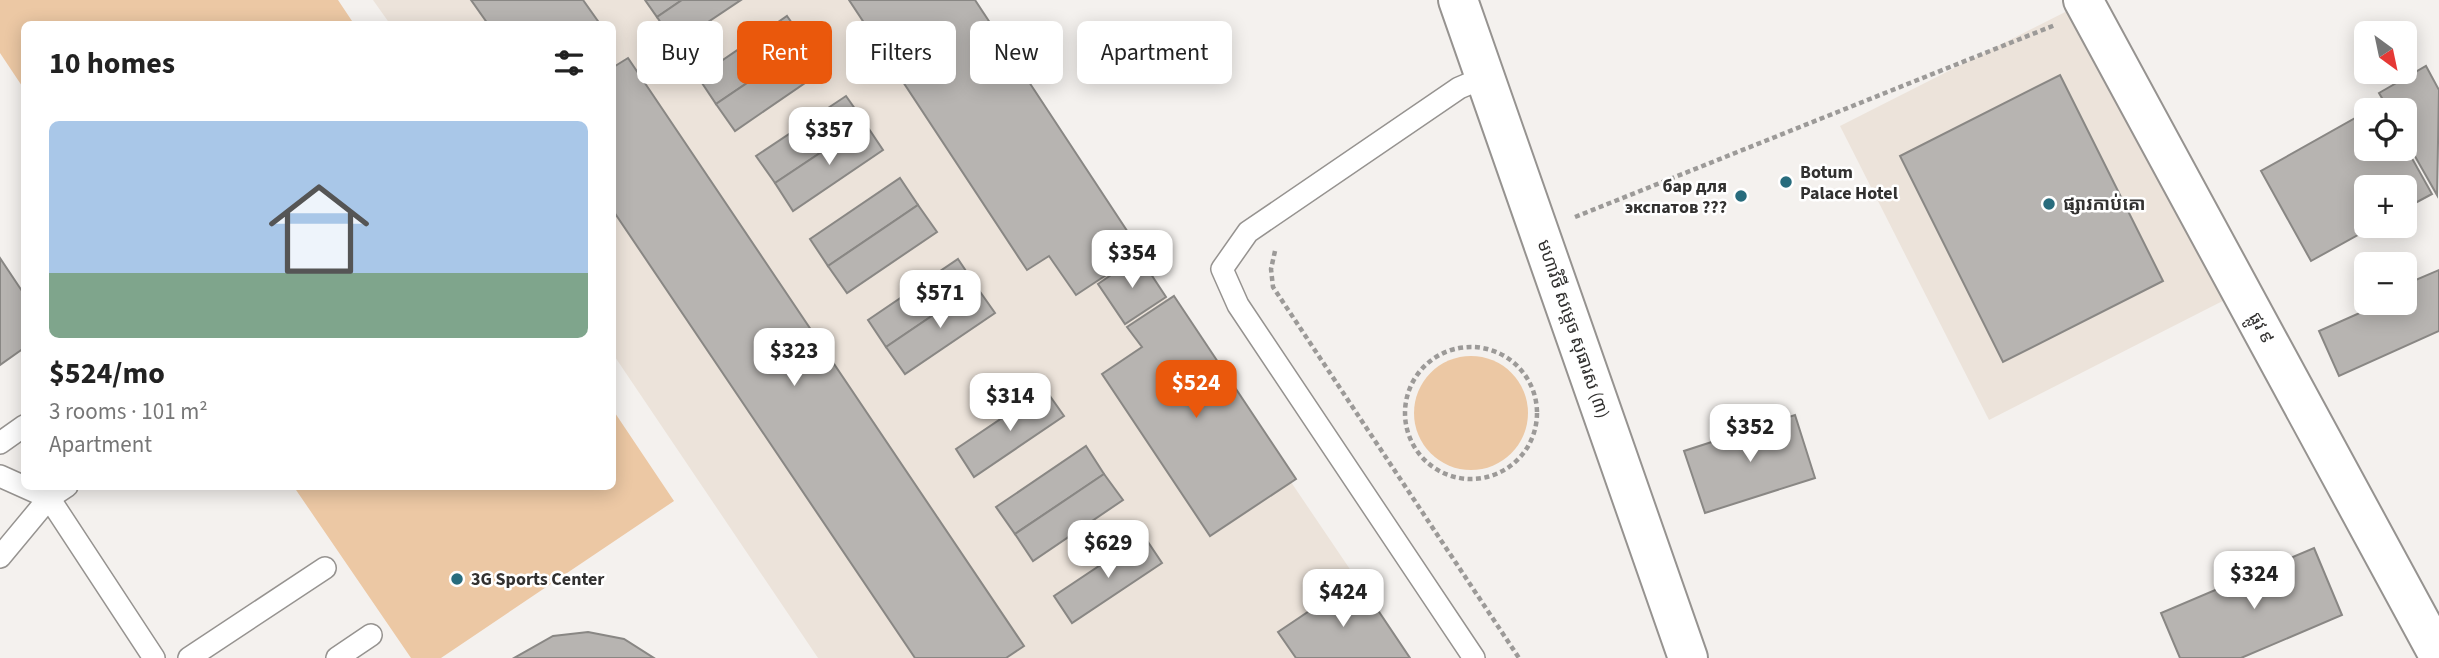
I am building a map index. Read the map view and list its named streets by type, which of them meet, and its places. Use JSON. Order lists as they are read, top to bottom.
{
  "streets": {
    "street": ["ផ្លូវ ៩", "មហាវិថី សម្តេច សុធារស (៣)"]
  },
  "places": [
    "Botum Palace Hotel",
    "бар для экспатов ???",
    "ផ្សារកាប់គោ",
    "3G Sports Center"
  ],
  "north": "bottom right",
  "page": {
    "map_buttons": ["+", "−"],
    "chip": [
      "Buy",
      "Rent",
      "Filters",
      "New",
      "Apartment"
    ],
    "heading": "10 homes",
    "list": [
      {
        "name": "$524/mo",
        "note": "3 rooms · 101 m² · Apartment"
      }
    ],
    "price": [
      "$357",
      "$354",
      "$571",
      "$323",
      "$524",
      "$314",
      "$352",
      "$629",
      "$324",
      "$424"
    ]
  }
}
